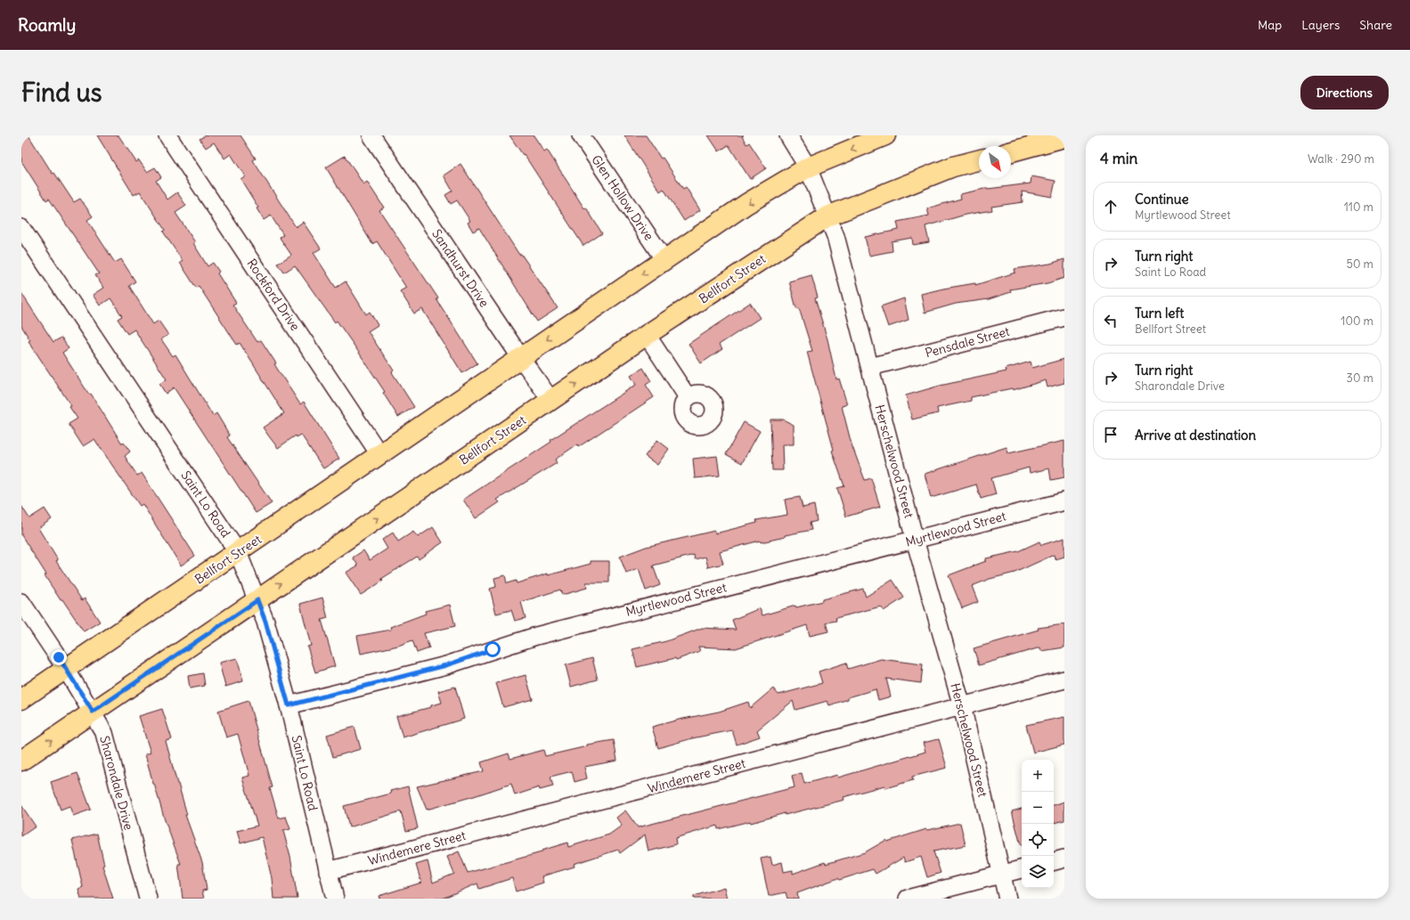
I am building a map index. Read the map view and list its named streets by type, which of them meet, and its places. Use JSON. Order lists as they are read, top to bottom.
{
  "streets": {
    "main road": ["Bellfort Street"],
    "street": [
      "Glen Hollow Drive",
      "Sandhurst Drive",
      "Rockford Drive",
      "Pensdale Street",
      "Herschelwood Street",
      "Saint Lo Road",
      "Myrtlewood Street",
      "Windemere Street",
      "Sharondale Drive"
    ]
  },
  "crossings": [
    ["Glen Hollow Drive", "Bellfort Street"],
    ["Sandhurst Drive", "Bellfort Street"],
    ["Bellfort Street", "Rockford Drive"],
    ["Bellfort Street", "Herschelwood Street"],
    ["Bellfort Street", "Saint Lo Road"],
    ["Bellfort Street", "Sharondale Drive"],
    ["Pensdale Street", "Herschelwood Street"],
    ["Herschelwood Street", "Myrtlewood Street"],
    ["Herschelwood Street", "Windemere Street"],
    ["Saint Lo Road", "Myrtlewood Street"],
    ["Saint Lo Road", "Windemere Street"]
  ],
  "north": "bottom right",
  "page": {
    "header": "Roamly",
    "nav": ["Map", "Layers", "Share"],
    "buttons": "Directions",
    "title": "Find us",
    "heading": ["4 min", "Walk · 290 m"],
    "list": [
      ["Continue", "Myrtlewood Street", "110 m"],
      ["Turn right", "Saint Lo Road", "50 m"],
      ["Turn left", "Bellfort Street", "100 m"],
      ["Turn right", "Sharondale Drive", "30 m"],
      "Arrive at destination"
    ],
    "map_buttons": ["+", "−"]
  }
}
